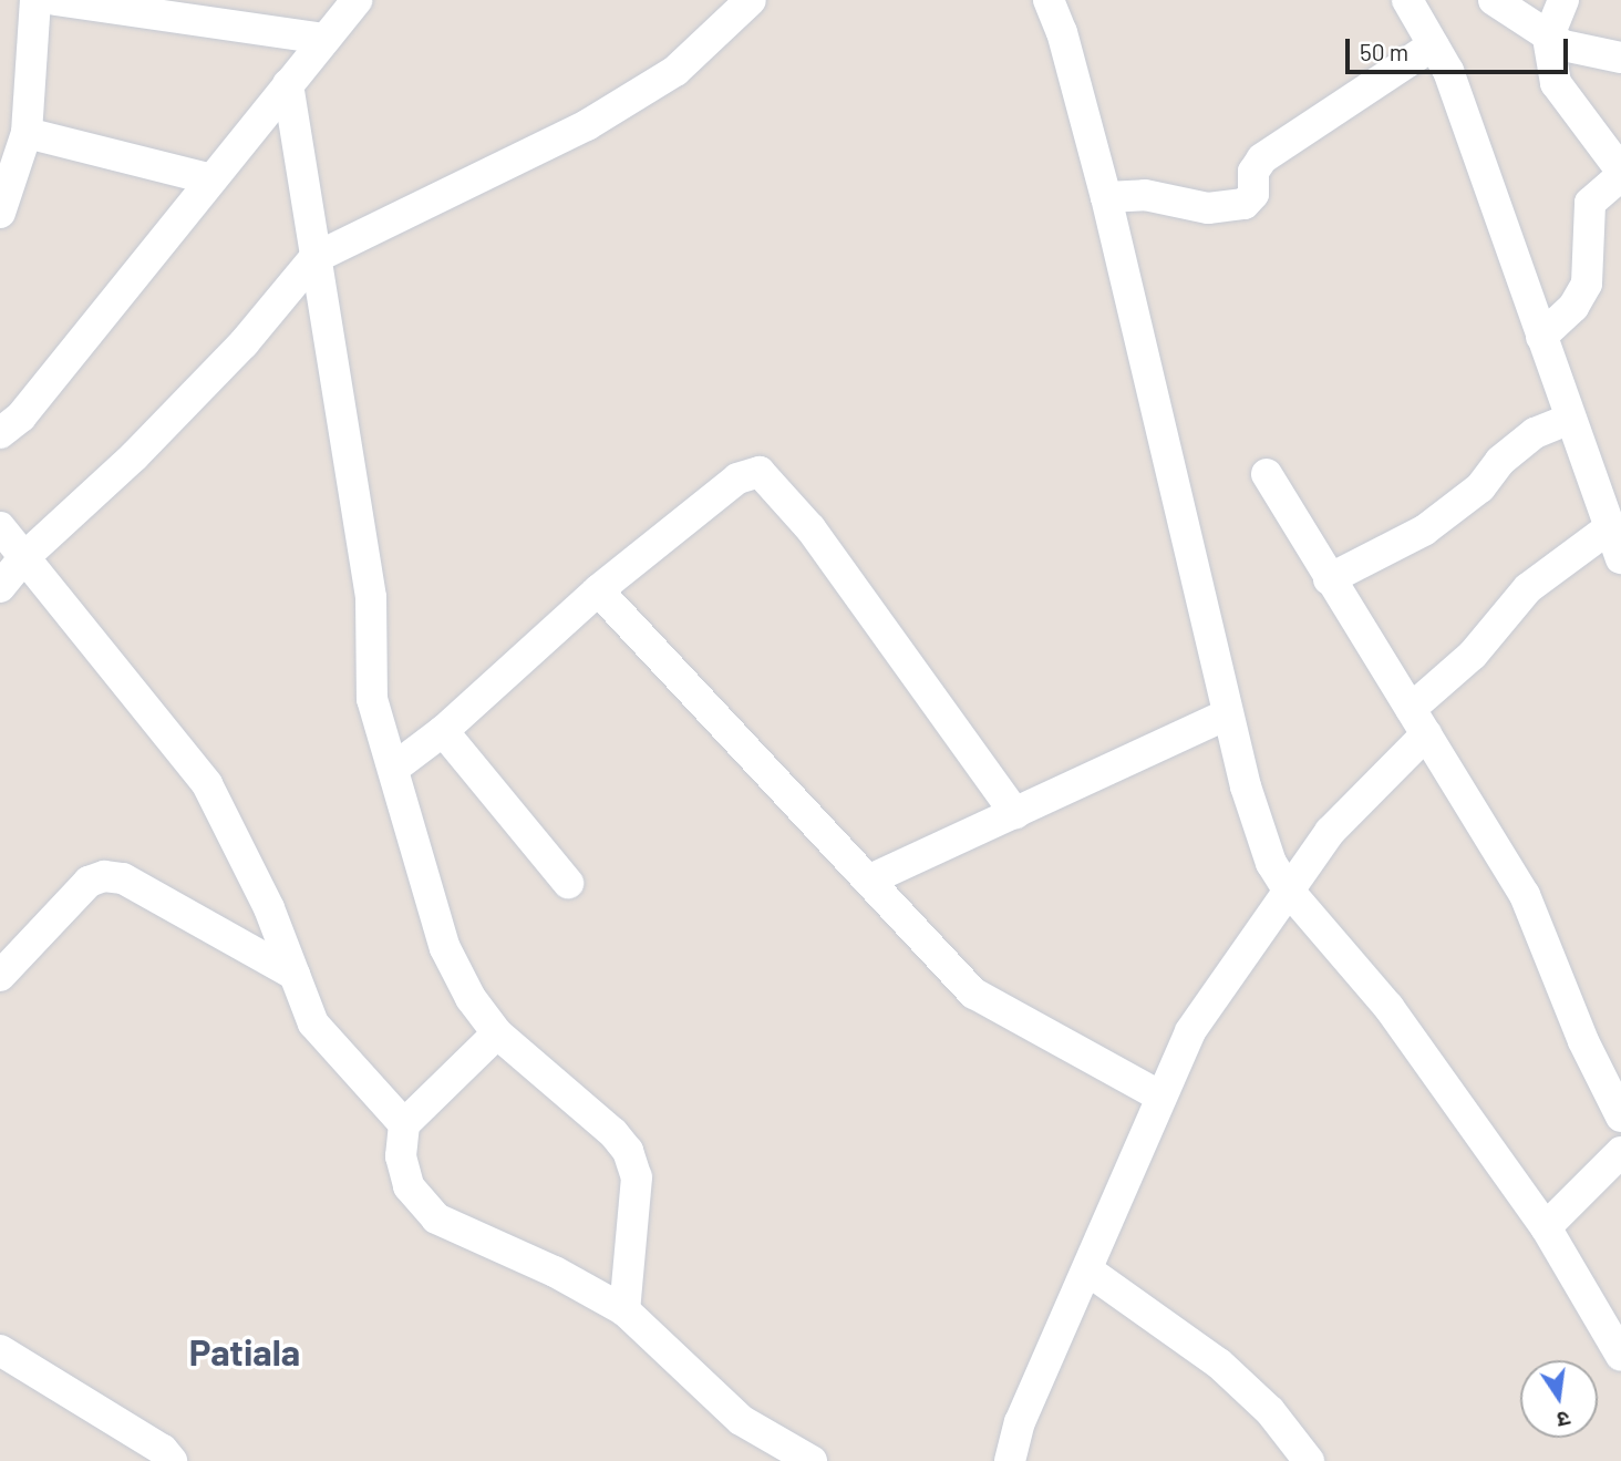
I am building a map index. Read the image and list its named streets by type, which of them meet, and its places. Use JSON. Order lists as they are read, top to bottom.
{
  "districts": ["Patiala"],
  "scale_bar": "50 m",
  "north": "bottom"
}
